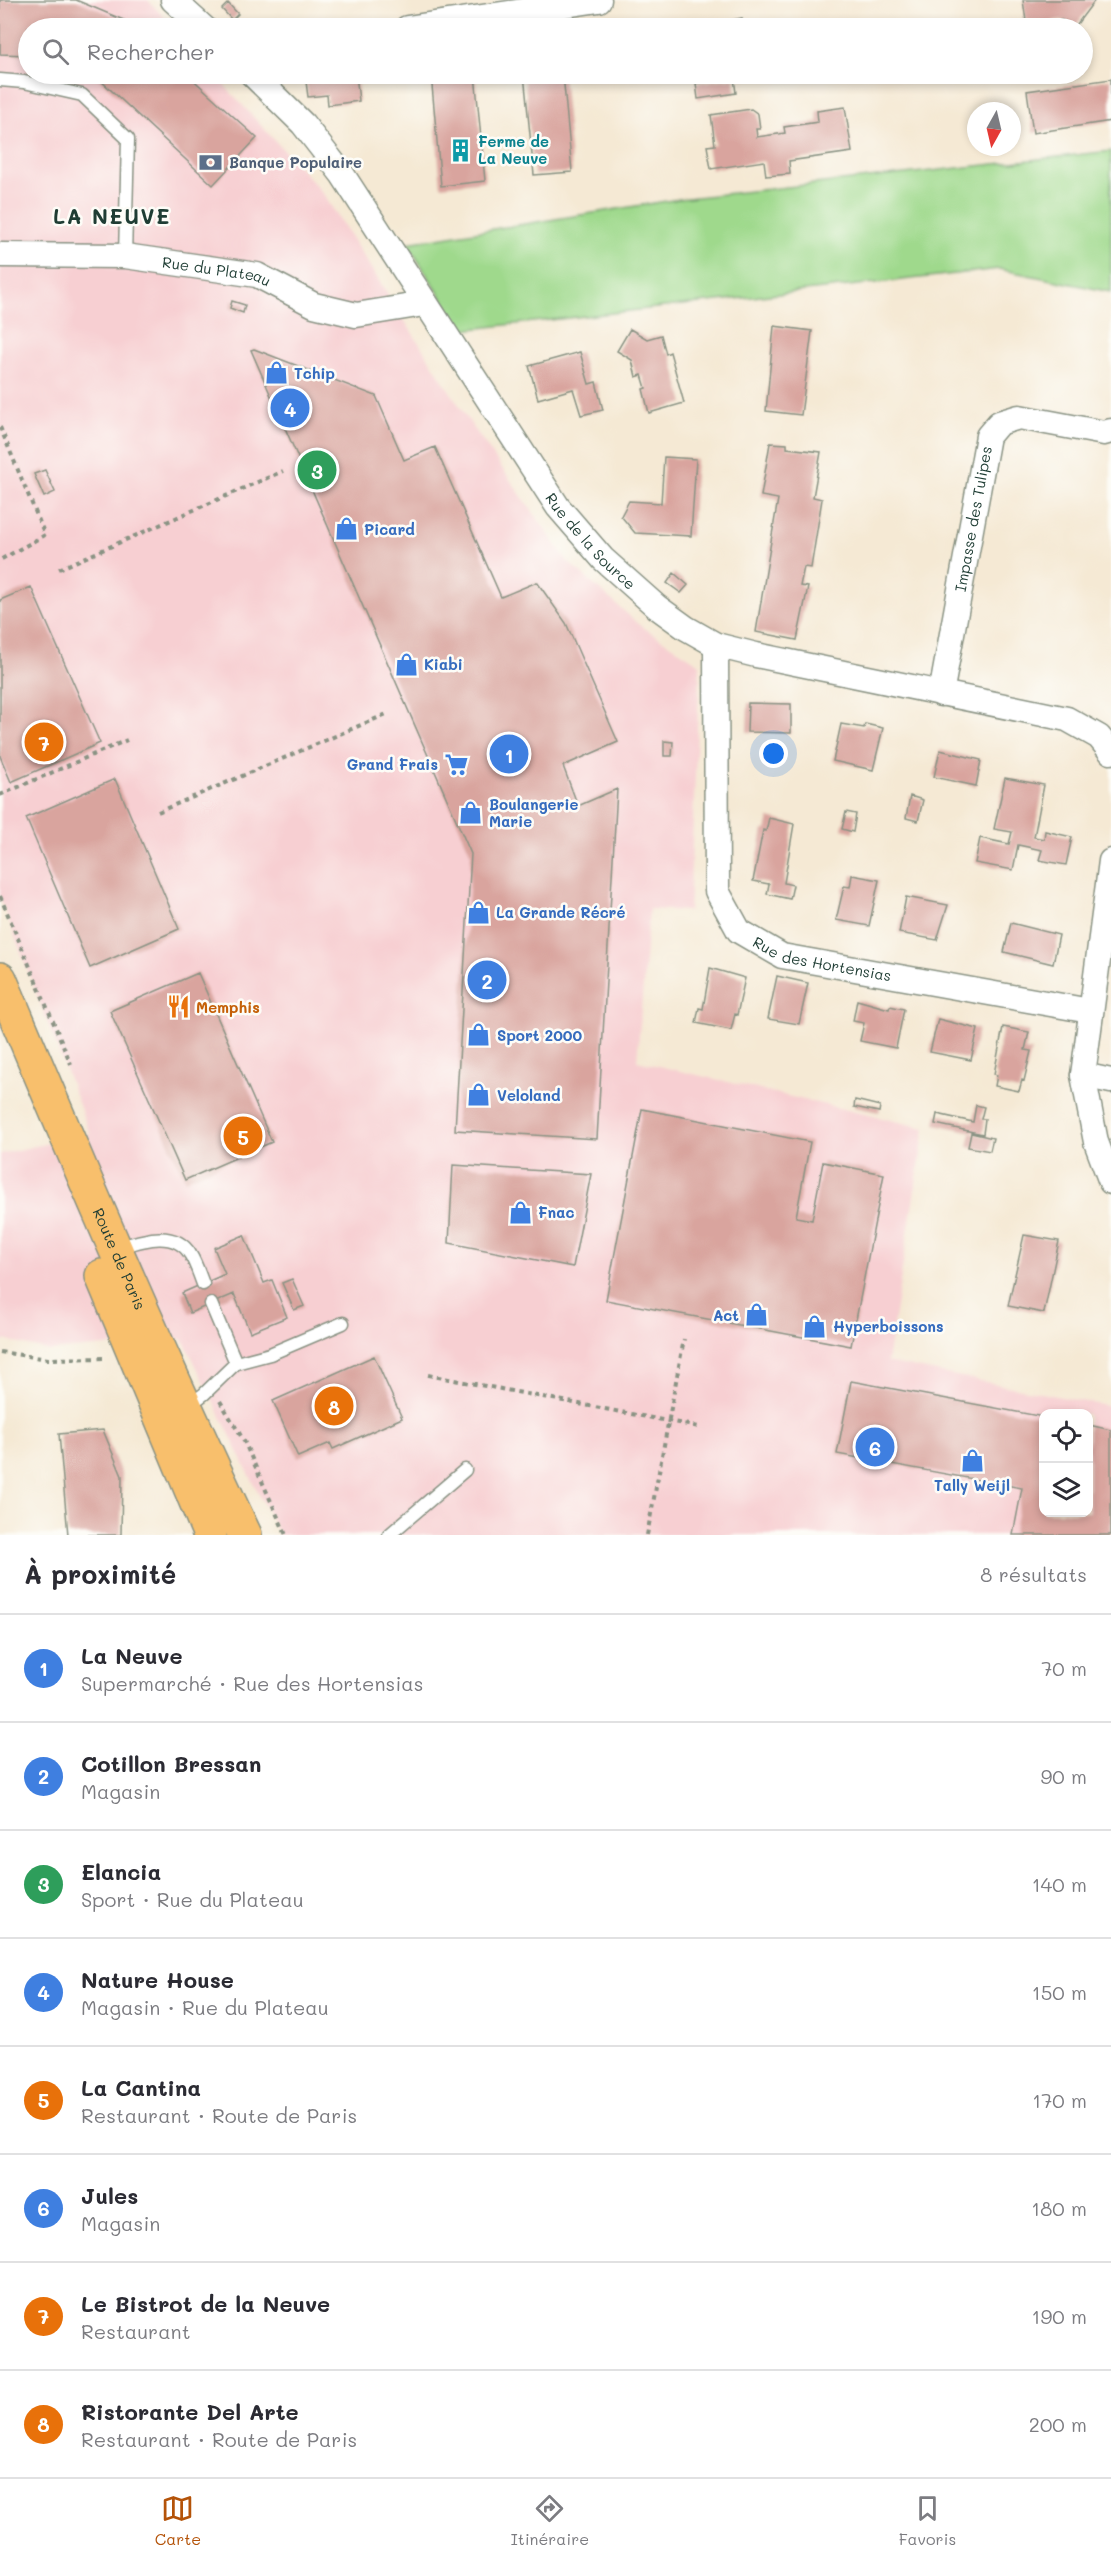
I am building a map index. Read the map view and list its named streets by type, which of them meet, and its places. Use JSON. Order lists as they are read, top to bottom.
{
  "streets": {
    "main road": ["Route de Paris"],
    "street": [
      "Rue du Plateau",
      "Impasse des Tulipes",
      "Rue de la Source",
      "Rue des Hortensias"
    ]
  },
  "crossings": [
    ["Rue du Plateau", "Rue de la Source"],
    ["Impasse des Tulipes", "Rue de la Source"],
    ["Rue de la Source", "Rue des Hortensias"]
  ],
  "districts": ["LA NEUVE"],
  "places": {
    "building": ["Ferme de La Neuve"],
    "bank": ["Banque Populaire"],
    "shop": [
      "Tchip",
      "Picard",
      "Kiabi",
      "Boulangerie Marie",
      "La Grande Récré",
      "Sport 2000",
      "Veloland",
      "Fnac",
      "Act",
      "Hyperboissons",
      "Tally Weijl"
    ],
    "supermarket": ["Grand Frais"],
    "restaurant": ["Memphis"]
  },
  "north": "bottom",
  "page": {
    "search": "Rechercher",
    "pins": [
      "4",
      "3",
      "7",
      "1",
      "2",
      "5",
      "8",
      "6"
    ],
    "heading": ["À proximité", "8 résultats"],
    "list": [
      {
        "mark": "1",
        "name": "La Neuve",
        "note": "Supermarché · Rue des Hortensias",
        "value": "70 m"
      },
      {
        "mark": "2",
        "name": "Cotillon Bressan",
        "note": "Magasin",
        "value": "90 m"
      },
      {
        "mark": "3",
        "name": "Elancia",
        "note": "Sport · Rue du Plateau",
        "value": "140 m"
      },
      {
        "mark": "4",
        "name": "Nature House",
        "note": "Magasin · Rue du Plateau",
        "value": "150 m"
      },
      {
        "mark": "5",
        "name": "La Cantina",
        "note": "Restaurant · Route de Paris",
        "value": "170 m"
      },
      {
        "mark": "6",
        "name": "Jules",
        "note": "Magasin",
        "value": "180 m"
      },
      {
        "mark": "7",
        "name": "Le Bistrot de la Neuve",
        "note": "Restaurant",
        "value": "190 m"
      },
      {
        "mark": "8",
        "name": "Ristorante Del Arte",
        "note": "Restaurant · Route de Paris",
        "value": "200 m"
      }
    ],
    "nav": ["Carte", "Itinéraire", "Favoris"]
  }
}
